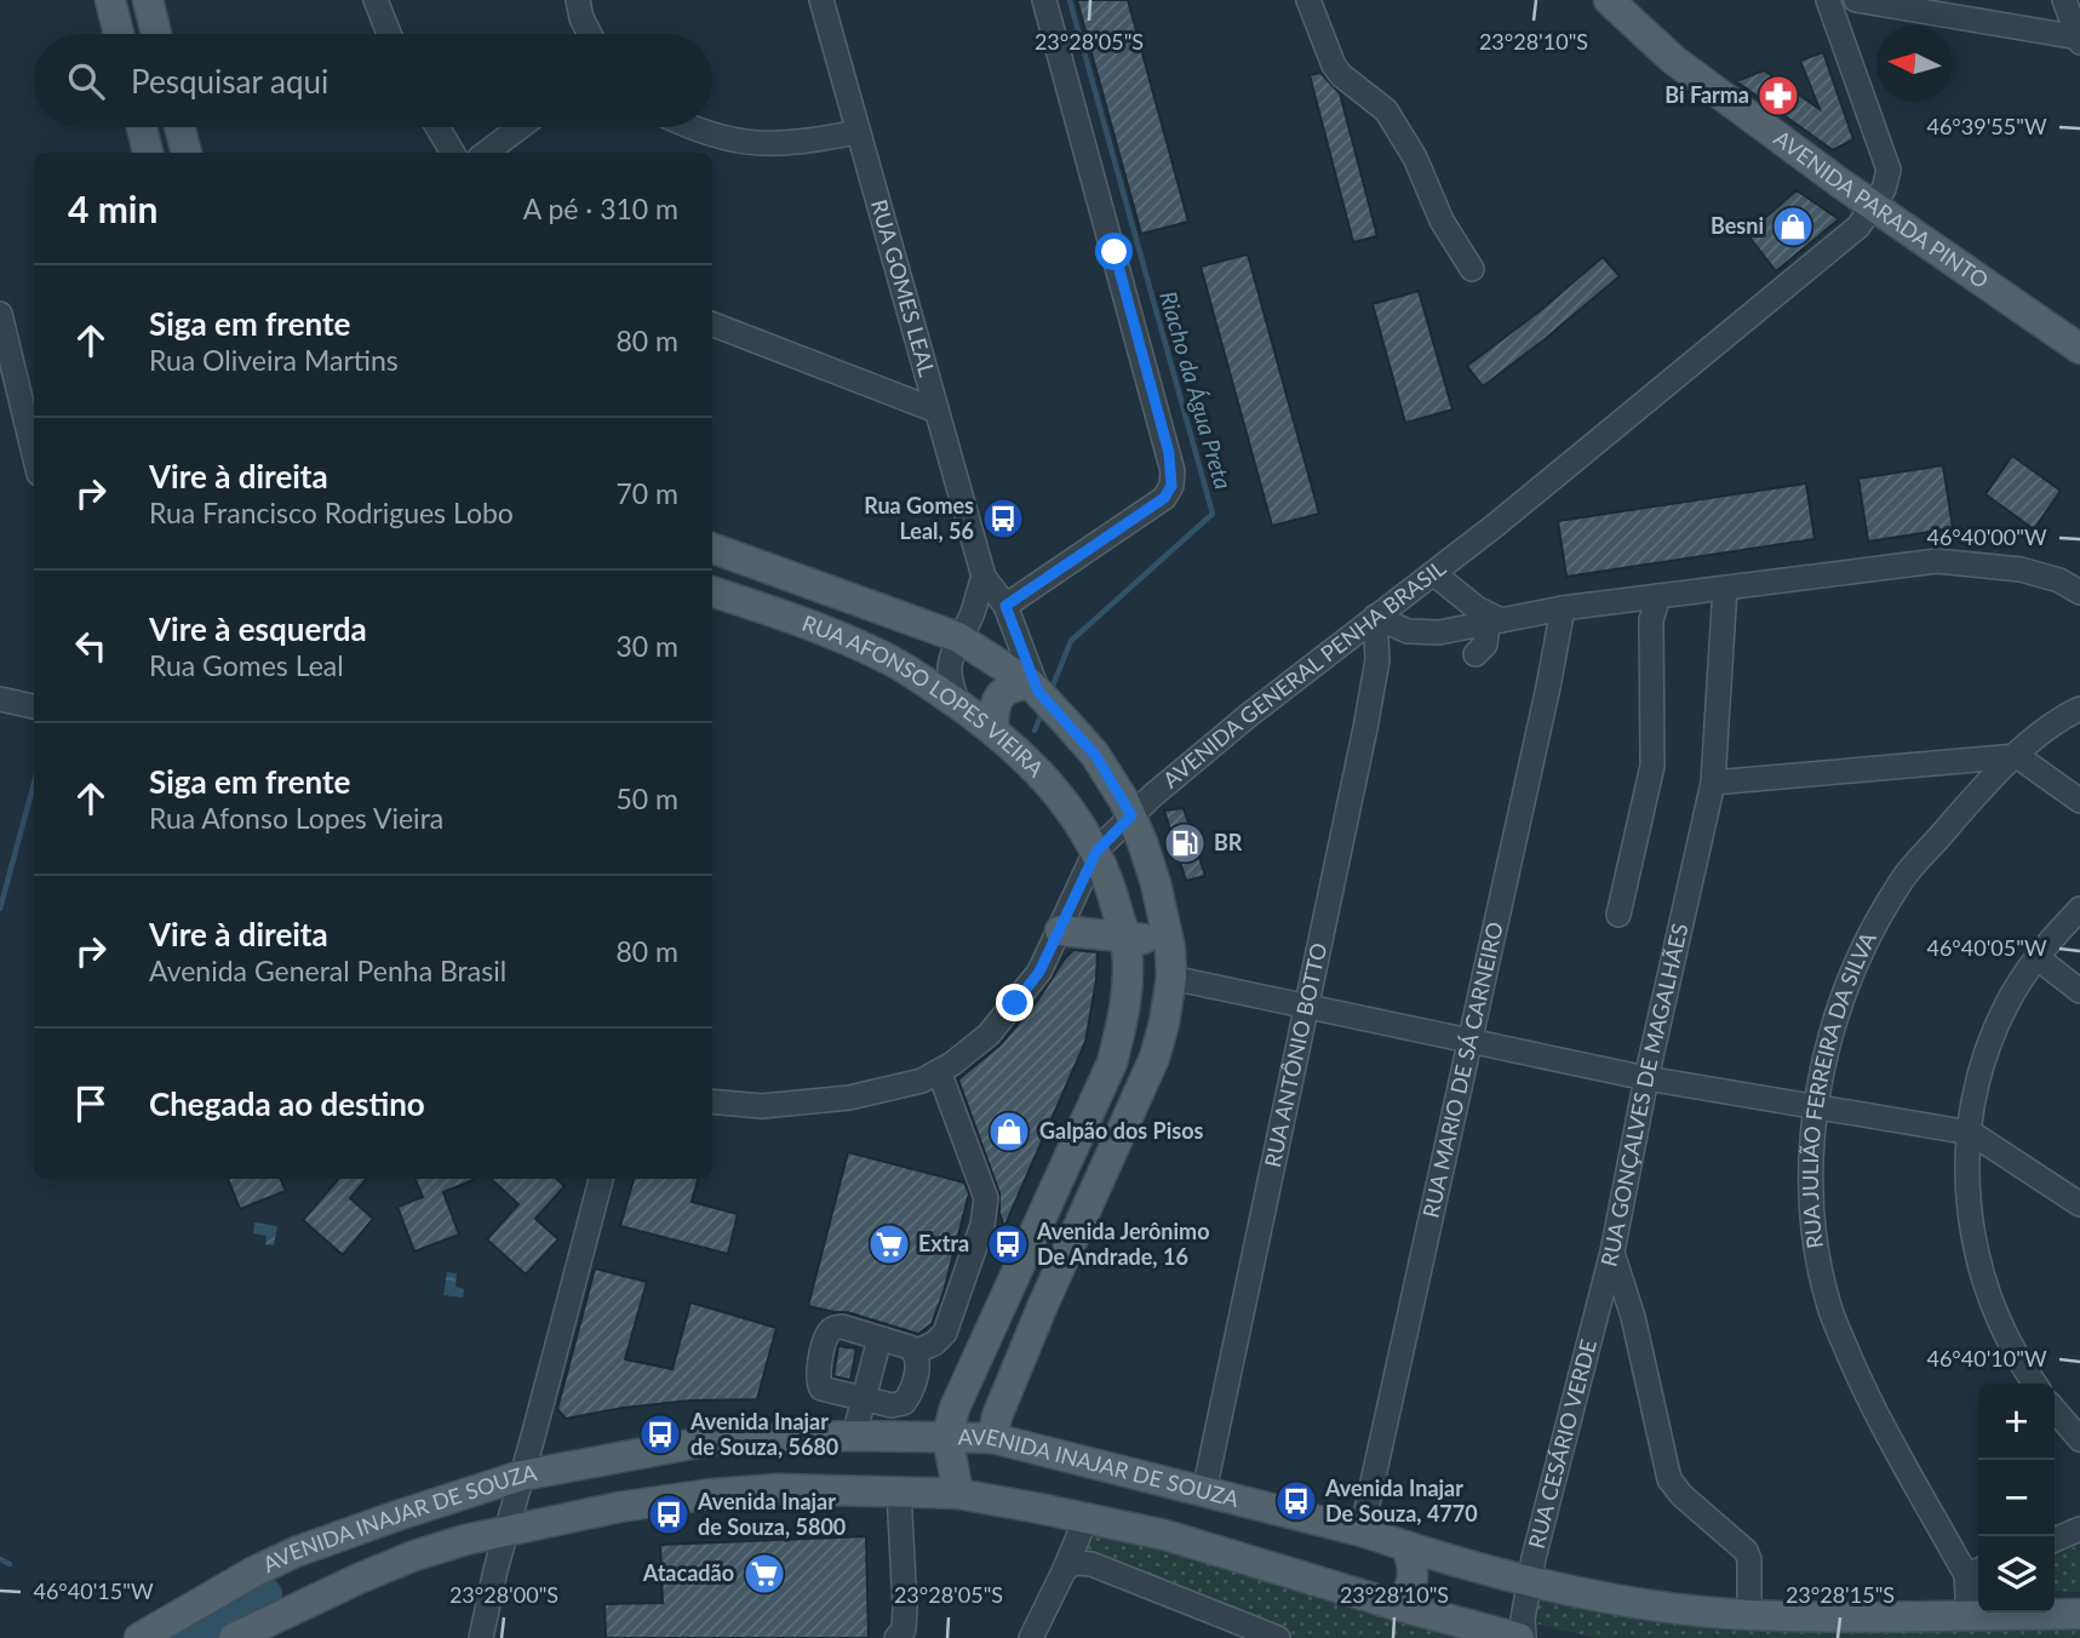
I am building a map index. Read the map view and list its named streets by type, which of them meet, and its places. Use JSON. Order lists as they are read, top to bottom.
{
  "streets": {
    "main road": ["AVENIDA PARADA PINTO", "RUA AFONSO LOPES VIEIRA", "AVENIDA INAJAR DE SOUZA"],
    "street": [
      "RUA GOMES LEAL",
      "AVENIDA GENERAL PENHA BRASIL",
      "RUA ANTÔNIO BOTTO",
      "RUA MARIO DE SÁ CARNEIRO",
      "RUA JULIÃO FERREIRA DA SILVA",
      "RUA GONÇALVES DE MAGALHÃES",
      "RUA CESÁRIO VERDE"
    ]
  },
  "crossings": [
    ["AVENIDA PARADA PINTO", "AVENIDA GENERAL PENHA BRASIL"],
    ["RUA GOMES LEAL", "RUA AFONSO LOPES VIEIRA"],
    ["AVENIDA GENERAL PENHA BRASIL", "RUA AFONSO LOPES VIEIRA"],
    ["AVENIDA GENERAL PENHA BRASIL", "RUA ANTÔNIO BOTTO"],
    ["RUA AFONSO LOPES VIEIRA", "AVENIDA INAJAR DE SOUZA"],
    ["RUA ANTÔNIO BOTTO", "AVENIDA INAJAR DE SOUZA"],
    ["RUA MARIO DE SÁ CARNEIRO", "AVENIDA INAJAR DE SOUZA"],
    ["RUA GONÇALVES DE MAGALHÃES", "RUA CESÁRIO VERDE"],
    ["RUA GONÇALVES DE MAGALHÃES", "AVENIDA INAJAR DE SOUZA"],
    ["RUA CESÁRIO VERDE", "AVENIDA INAJAR DE SOUZA"]
  ],
  "water": ["Riacho da Água Preta"],
  "places": {
    "pharmacy": ["Bi Farma"],
    "shop": ["Besni", "Galpão dos Pisos"],
    "bus stop": [
      "Rua Gomes Leal, 56",
      "Avenida Jerônimo De Andrade, 16",
      "Avenida Inajar de Souza, 5680",
      "Avenida Inajar De Souza, 4770",
      "Avenida Inajar de Souza, 5800"
    ],
    "fuel station": ["BR"],
    "supermarket": ["Extra", "Atacadão"]
  },
  "north": "left",
  "page": {
    "search": "Pesquisar aqui",
    "heading": ["4 min", "A pé · 310 m"],
    "list": [
      ["Siga em frente", "Rua Oliveira Martins", "80 m"],
      ["Vire à direita", "Rua Francisco Rodrigues Lobo", "70 m"],
      ["Vire à esquerda", "Rua Gomes Leal", "30 m"],
      ["Siga em frente", "Rua Afonso Lopes Vieira", "50 m"],
      ["Vire à direita", "Avenida General Penha Brasil", "80 m"],
      "Chegada ao destino"
    ],
    "map_buttons": ["+", "−"]
  },
  "coordinates": [
    "23°28'05\"S",
    "23°28'10\"S",
    "46°39'55\"W",
    "46°40'00\"W",
    "46°40'05\"W",
    "46°40'10\"W",
    "46°40'15\"W",
    "23°28'00\"S",
    "23°28'15\"S"
  ]
}
